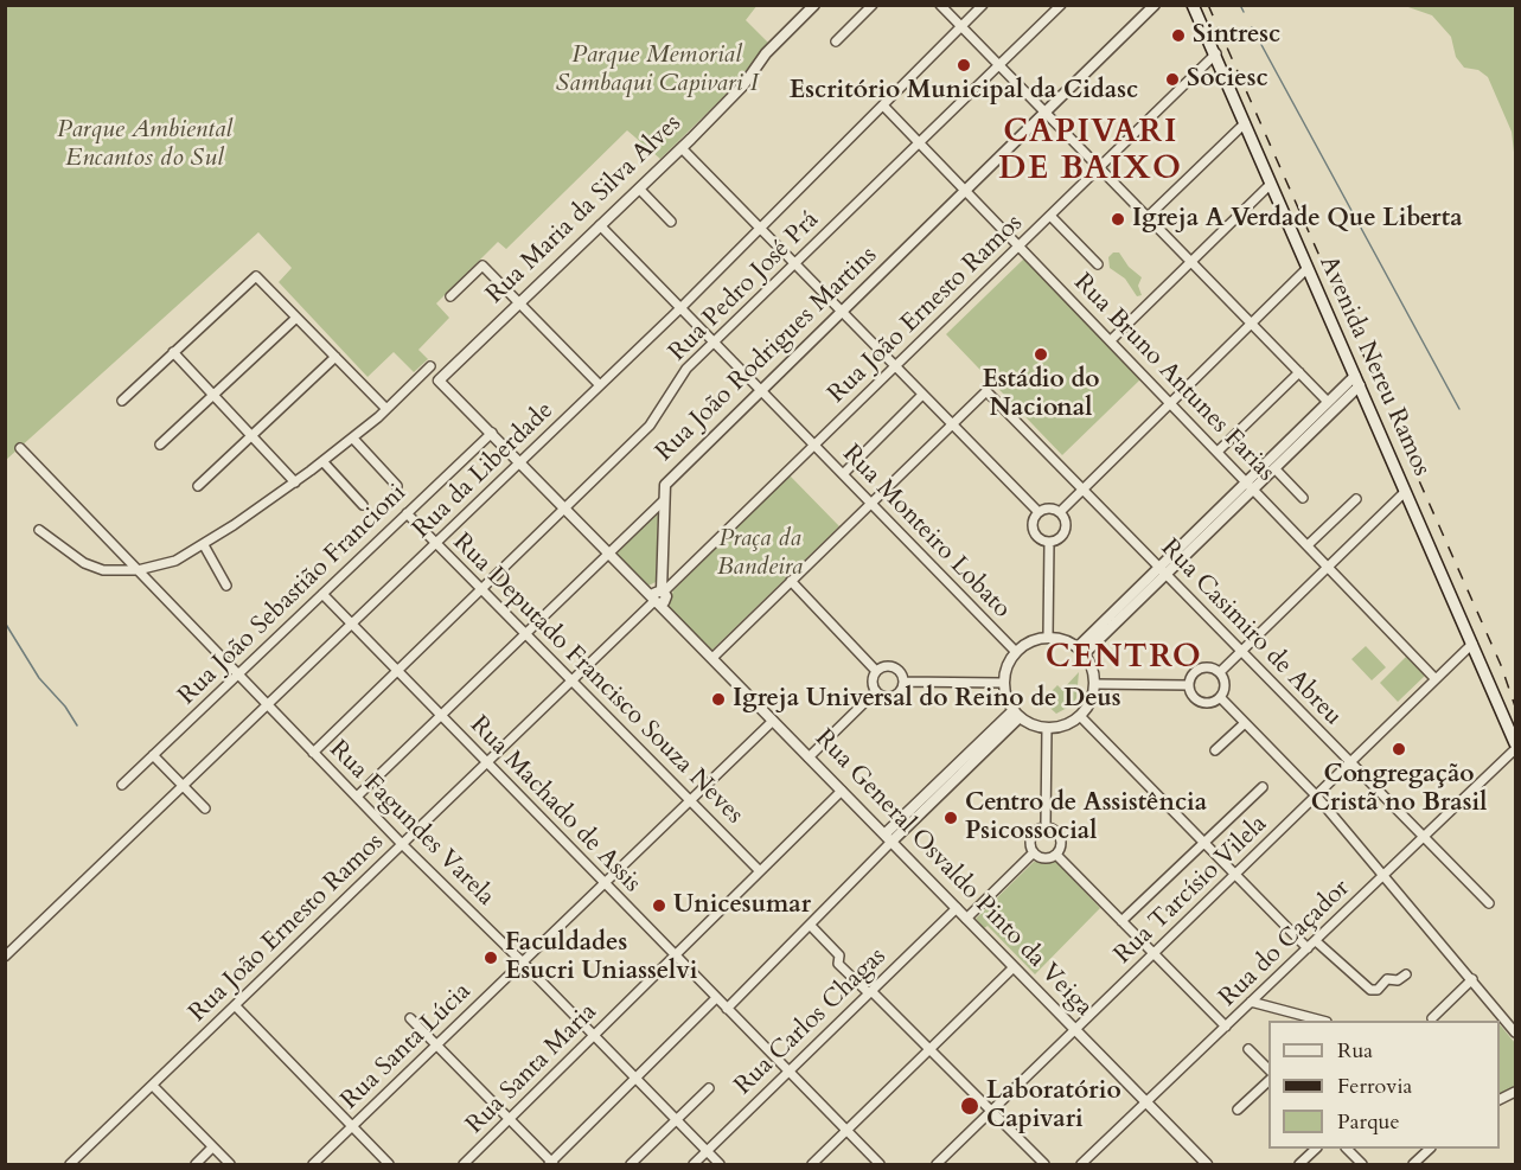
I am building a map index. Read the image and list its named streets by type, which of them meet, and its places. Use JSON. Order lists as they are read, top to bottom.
{
  "streets": {
    "main road": ["Avenida Nereu Ramos"],
    "street": [
      "Rua Maria da Silva Alves",
      "Rua Pedro José Prá",
      "Rua João Ernesto Ramos",
      "Rua João Rodrigues Martins",
      "Rua Bruno Antunes Farias",
      "Rua da Liberdade",
      "Rua Monteiro Lobato",
      "Rua João Sebastião Francioni",
      "Rua Casimiro de Abreu",
      "Rua Deputado Francisco Souza Neves",
      "Rua Machado de Assis",
      "Rua Fagundes Varela",
      "Rua General Osvaldo Pinto da Veiga",
      "Rua Tarcísio Vilela",
      "Rua do Caçador",
      "Rua Carlos Chagas",
      "Rua Santa Lúcia",
      "Rua Santa Maria"
    ]
  },
  "crossings": [
    ["Rua Maria da Silva Alves", "Rua Monteiro Lobato"],
    ["Rua Maria da Silva Alves", "Rua General Osvaldo Pinto da Veiga"],
    ["Rua Pedro José Prá", "Rua Bruno Antunes Farias"],
    ["Rua Pedro José Prá", "Rua Monteiro Lobato"],
    ["Rua Pedro José Prá", "Rua Deputado Francisco Souza Neves"],
    ["Rua Pedro José Prá", "Rua Machado de Assis"],
    ["Rua Pedro José Prá", "Rua Fagundes Varela"],
    ["Rua Pedro José Prá", "Rua General Osvaldo Pinto da Veiga"],
    ["Rua João Ernesto Ramos", "Avenida Nereu Ramos"],
    ["Rua João Ernesto Ramos", "Rua Bruno Antunes Farias"],
    ["Rua João Ernesto Ramos", "Rua Monteiro Lobato"],
    ["Rua João Ernesto Ramos", "Rua Deputado Francisco Souza Neves"],
    ["Rua João Ernesto Ramos", "Rua Machado de Assis"],
    ["Rua João Ernesto Ramos", "Rua Fagundes Varela"],
    ["Rua João Ernesto Ramos", "Rua General Osvaldo Pinto da Veiga"],
    ["Rua João Rodrigues Martins", "Rua Bruno Antunes Farias"],
    ["Rua João Rodrigues Martins", "Rua Monteiro Lobato"],
    ["Rua João Rodrigues Martins", "Rua Deputado Francisco Souza Neves"],
    ["Rua João Rodrigues Martins", "Rua Machado de Assis"],
    ["Rua João Rodrigues Martins", "Rua Fagundes Varela"],
    ["Rua João Rodrigues Martins", "Rua General Osvaldo Pinto da Veiga"],
    ["Avenida Nereu Ramos", "Rua Tarcísio Vilela"],
    ["Rua Bruno Antunes Farias", "Rua da Liberdade"],
    ["Rua Bruno Antunes Farias", "Rua Tarcísio Vilela"],
    ["Rua da Liberdade", "Rua Monteiro Lobato"],
    ["Rua da Liberdade", "Rua Deputado Francisco Souza Neves"],
    ["Rua da Liberdade", "Rua Machado de Assis"],
    ["Rua da Liberdade", "Rua Fagundes Varela"],
    ["Rua da Liberdade", "Rua General Osvaldo Pinto da Veiga"],
    ["Rua João Sebastião Francioni", "Rua Deputado Francisco Souza Neves"],
    ["Rua João Sebastião Francioni", "Rua Machado de Assis"],
    ["Rua João Sebastião Francioni", "Rua Fagundes Varela"],
    ["Rua João Sebastião Francioni", "Rua General Osvaldo Pinto da Veiga"],
    ["Rua Casimiro de Abreu", "Rua Tarcísio Vilela"],
    ["Rua Casimiro de Abreu", "Rua do Caçador"],
    ["Rua Deputado Francisco Souza Neves", "Rua Santa Lúcia"],
    ["Rua Deputado Francisco Souza Neves", "Rua Santa Maria"],
    ["Rua Machado de Assis", "Rua Carlos Chagas"],
    ["Rua Machado de Assis", "Rua Santa Lúcia"],
    ["Rua Machado de Assis", "Rua Santa Maria"],
    ["Rua Fagundes Varela", "Rua Carlos Chagas"],
    ["Rua Fagundes Varela", "Rua Santa Lúcia"],
    ["Rua Fagundes Varela", "Rua Santa Maria"],
    ["Rua General Osvaldo Pinto da Veiga", "Rua Tarcísio Vilela"],
    ["Rua General Osvaldo Pinto da Veiga", "Rua do Caçador"],
    ["Rua General Osvaldo Pinto da Veiga", "Rua Carlos Chagas"],
    ["Rua General Osvaldo Pinto da Veiga", "Rua Santa Lúcia"],
    ["Rua General Osvaldo Pinto da Veiga", "Rua Santa Maria"]
  ],
  "districts": ["CAPIVARI DE BAIXO", "CENTRO"],
  "parks": ["Parque Memorial Sambaqui Capivari I", "Parque Ambiental Encantos do Sul", "Praça da Bandeira"],
  "places": [
    "Sintresc",
    "Escritório Municipal da Cidasc",
    "Sociesc",
    "Igreja A Verdade Que Liberta",
    "Estádio do Nacional",
    "Igreja Universal do Reino de Deus",
    "Congregação Cristã no Brasil",
    "Centro de Assistência Psicossocial",
    "Unicesumar",
    "Faculdades Esucri Uniasselvi",
    "Laboratório Capivari"
  ],
  "legend": ["Rua", "Ferrovia", "Parque"]
}
